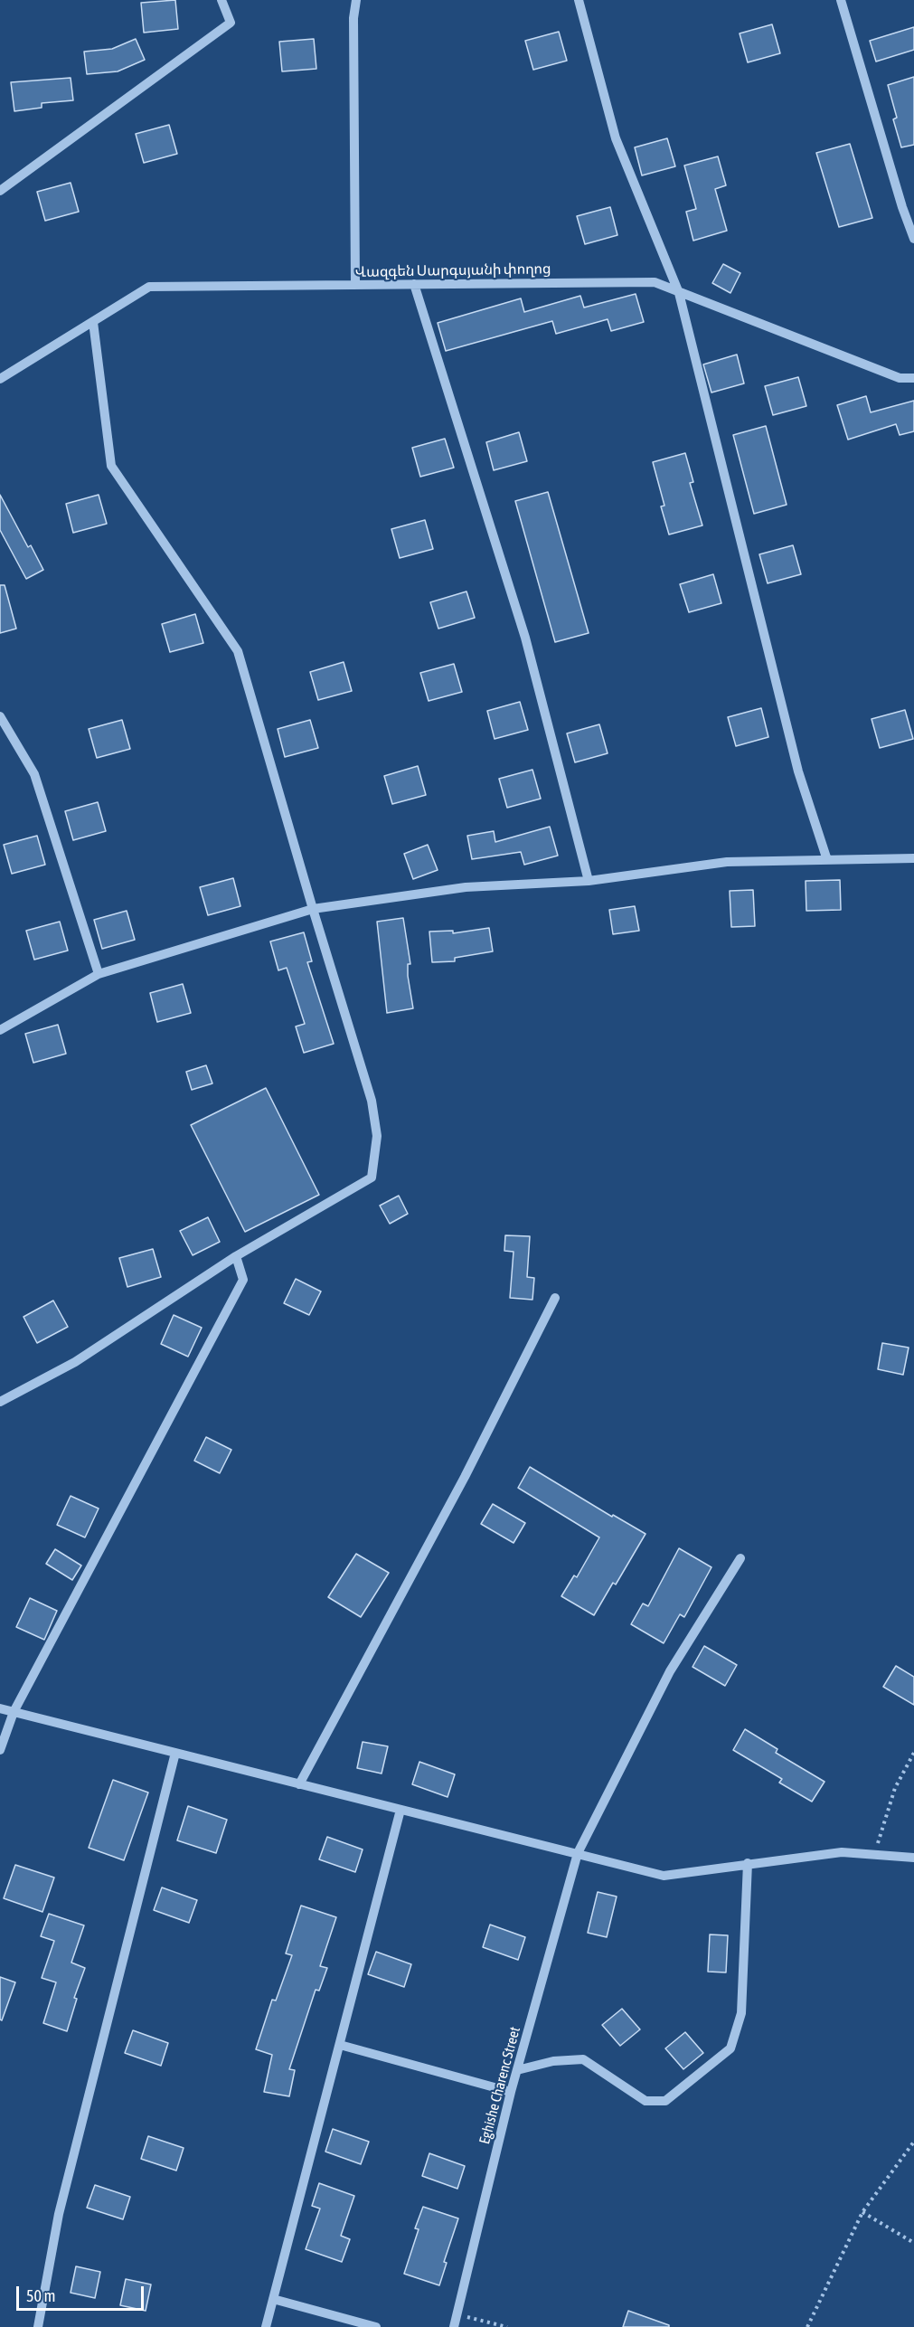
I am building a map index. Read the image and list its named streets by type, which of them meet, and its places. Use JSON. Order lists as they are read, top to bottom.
{
  "streets": {
    "street": ["Վազգեն Սարգսյանի փողոց", "Eghishe Charenc Street"]
  },
  "scale_bar": "50 m"
}
